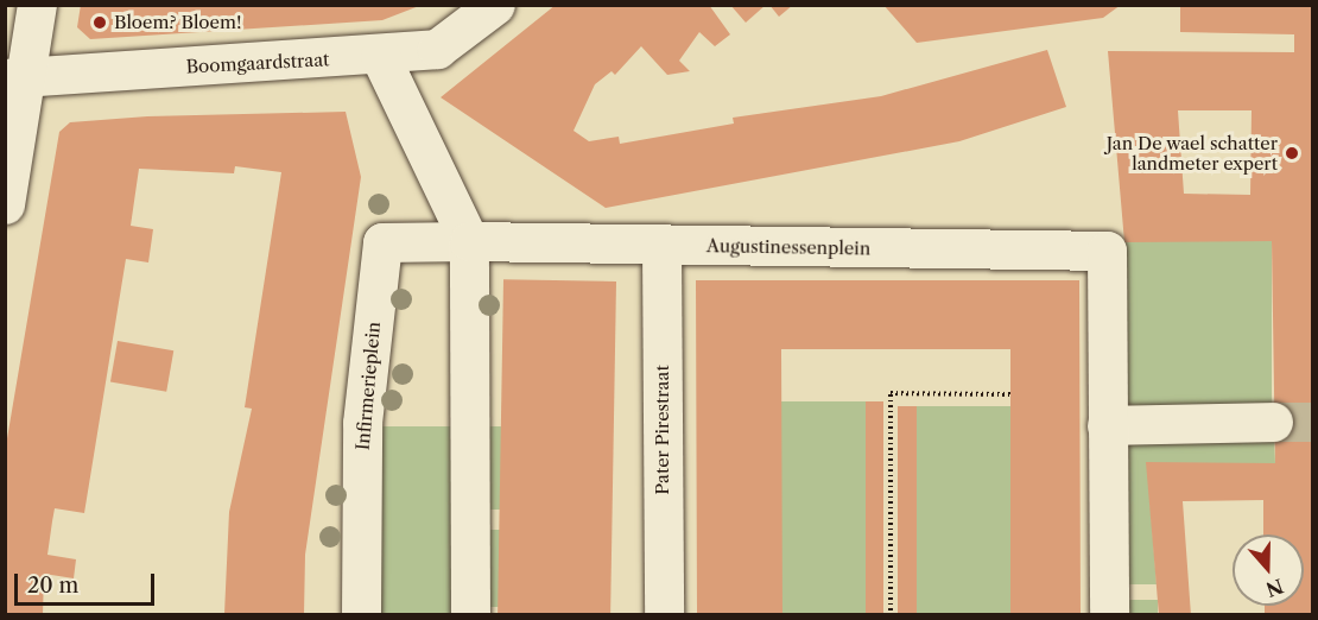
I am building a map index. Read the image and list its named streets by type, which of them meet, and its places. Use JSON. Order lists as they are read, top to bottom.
{
  "streets": {
    "street": [
      "Boomgaardstraat",
      "Augustinessenplein",
      "Infirmerieplein",
      "Pater Pirestraat"
    ]
  },
  "crossings": [
    ["Augustinessenplein", "Infirmerieplein"],
    ["Augustinessenplein", "Pater Pirestraat"]
  ],
  "places": ["Bloem? Bloem!", "Jan De wael schatter landmeter expert"],
  "scale_bar": "20 m",
  "north": "bottom"
}
